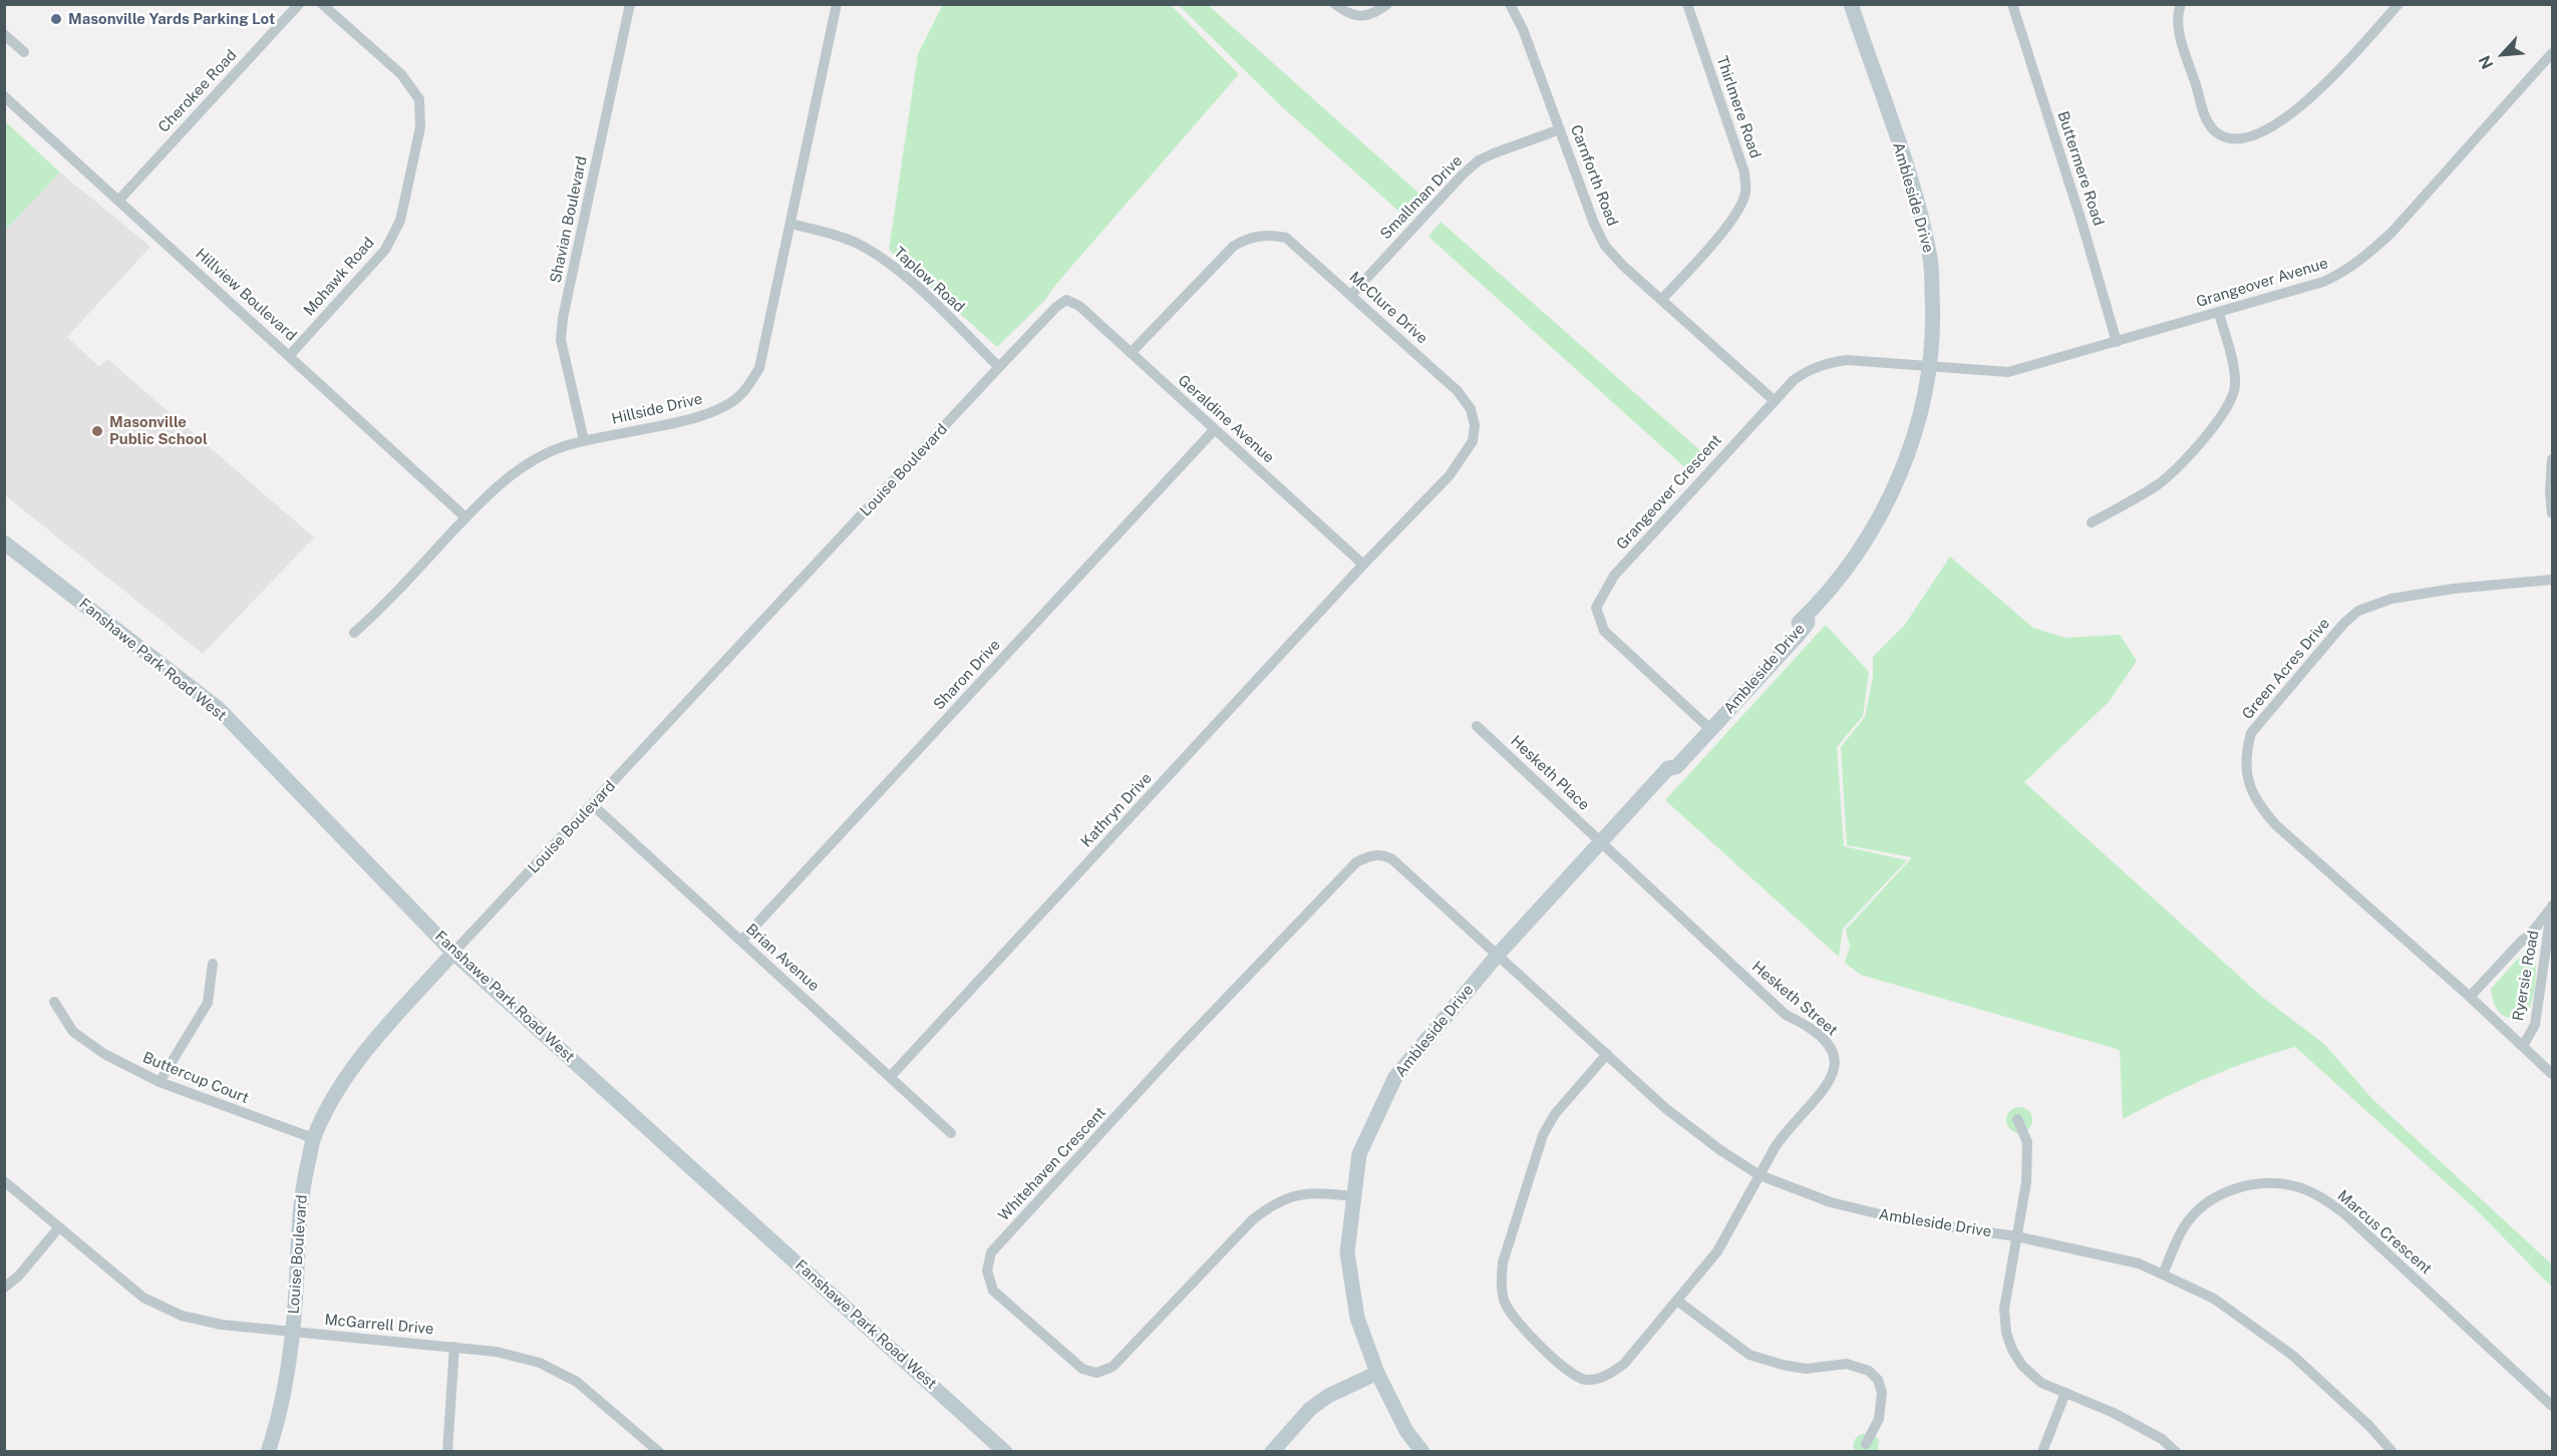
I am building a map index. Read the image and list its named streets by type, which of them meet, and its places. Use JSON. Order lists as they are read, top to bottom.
{
  "streets": {
    "street": [
      "Cherokee Road",
      "Thirlmere Road",
      "Buttermere Road",
      "Carnforth Road",
      "Smallman Drive",
      "Ambleside Drive",
      "Shavian Boulevard",
      "Mohawk Road",
      "Taplow Road",
      "Grangeover Avenue",
      "Hillview Boulevard",
      "McClure Drive",
      "Hillside Drive",
      "Geraldine Avenue",
      "Louise Boulevard",
      "Grangeover Crescent",
      "Fanshawe Park Road West",
      "Green Acres Drive",
      "Sharon Drive",
      "Hesketh Place",
      "Kathryn Drive",
      "Brian Avenue",
      "Ryersie Road",
      "Hesketh Street",
      "Buttercup Court",
      "Whitehaven Crescent",
      "Marcus Crescent",
      "McGarrell Drive"
    ]
  },
  "crossings": [
    ["Cherokee Road", "Hillview Boulevard"],
    ["Thirlmere Road", "Carnforth Road"],
    ["Buttermere Road", "Grangeover Avenue"],
    ["Carnforth Road", "Smallman Drive"],
    ["Carnforth Road", "Grangeover Crescent"],
    ["Smallman Drive", "McClure Drive"],
    ["Ambleside Drive", "Grangeover Avenue"],
    ["Ambleside Drive", "Grangeover Crescent"],
    ["Ambleside Drive", "Hesketh Place"],
    ["Ambleside Drive", "Hesketh Street"],
    ["Ambleside Drive", "Whitehaven Crescent"],
    ["Ambleside Drive", "Marcus Crescent"],
    ["Shavian Boulevard", "Hillside Drive"],
    ["Mohawk Road", "Hillview Boulevard"],
    ["Taplow Road", "Hillside Drive"],
    ["Taplow Road", "Louise Boulevard"],
    ["Grangeover Avenue", "Grangeover Crescent"],
    ["Hillview Boulevard", "Hillside Drive"],
    ["McClure Drive", "Geraldine Avenue"],
    ["McClure Drive", "Kathryn Drive"],
    ["Geraldine Avenue", "Louise Boulevard"],
    ["Geraldine Avenue", "Sharon Drive"],
    ["Geraldine Avenue", "Kathryn Drive"],
    ["Louise Boulevard", "Fanshawe Park Road West"],
    ["Louise Boulevard", "Brian Avenue"],
    ["Louise Boulevard", "Buttercup Court"],
    ["Louise Boulevard", "McGarrell Drive"],
    ["Green Acres Drive", "Ryersie Road"],
    ["Sharon Drive", "Brian Avenue"],
    ["Hesketh Place", "Hesketh Street"],
    ["Kathryn Drive", "Brian Avenue"]
  ],
  "places": ["Masonville Yards Parking Lot", "Masonville Public School"],
  "north": "bottom left"
}
